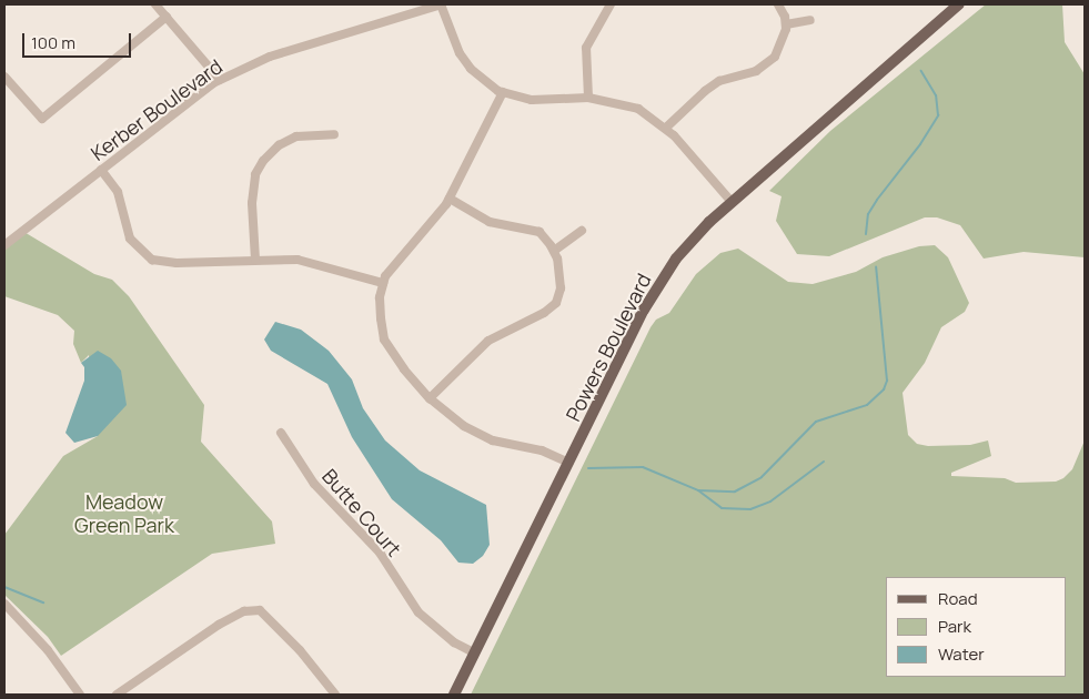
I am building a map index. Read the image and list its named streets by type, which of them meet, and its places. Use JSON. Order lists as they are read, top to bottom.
{
  "streets": {
    "main road": ["Powers Boulevard"],
    "street": ["Kerber Boulevard", "Butte Court"]
  },
  "crossings": [
    ["Powers Boulevard", "Butte Court"]
  ],
  "parks": ["Meadow Green Park"],
  "legend": ["Road", "Park", "Water"],
  "scale_bar": "100 m"
}
